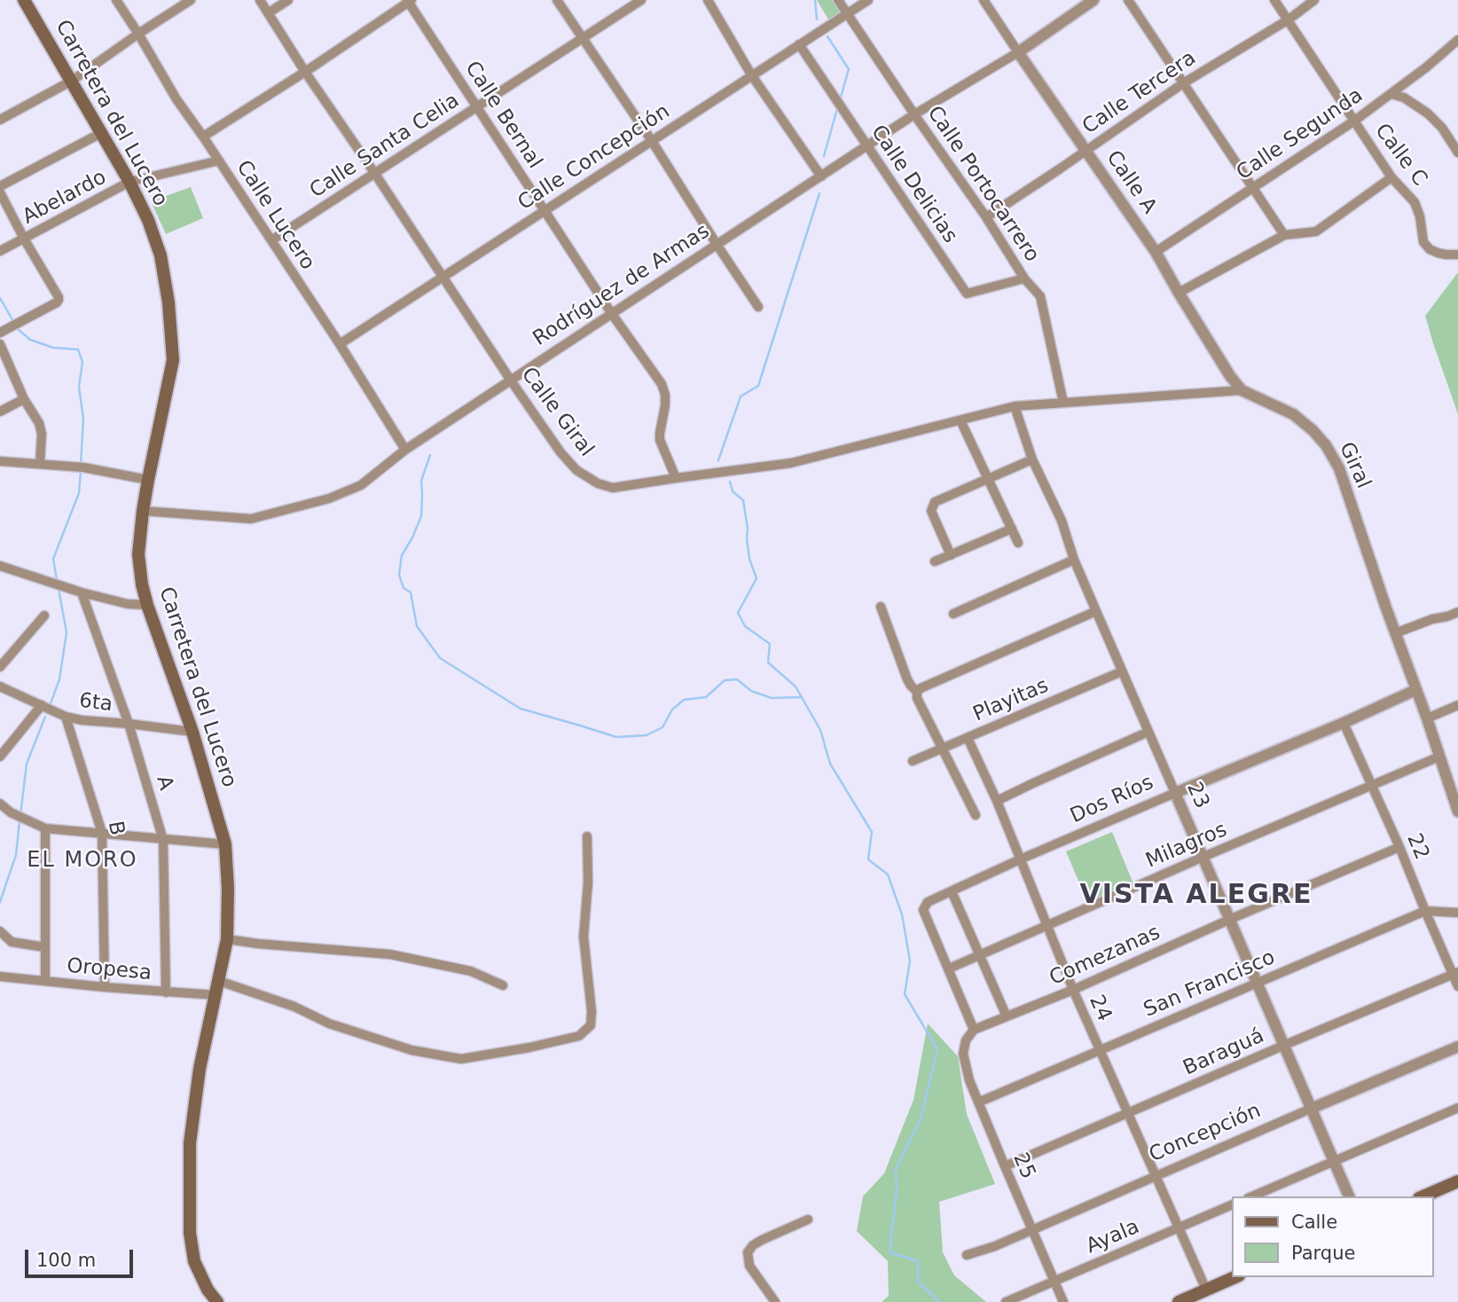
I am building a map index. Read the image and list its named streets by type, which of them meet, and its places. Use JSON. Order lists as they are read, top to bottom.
{
  "streets": {
    "main road": ["Carretera del Lucero"],
    "street": [
      "Calle Tercera",
      "Calle Bernal",
      "Calle Segunda",
      "Calle Santa Celia",
      "Calle C",
      "Calle Concepción",
      "Calle A",
      "Calle Delicias",
      "Calle Portocarrero",
      "Abelardo",
      "Calle Lucero",
      "Rodríguez de Armas",
      "Calle Giral",
      "Giral",
      "Playitas",
      "6ta",
      "A",
      "23",
      "Dos Ríos",
      "B",
      "Milagros",
      "22",
      "Comezanas",
      "Oropesa",
      "San Francisco",
      "24",
      "Baraguá",
      "Concepción",
      "25",
      "Ayala"
    ]
  },
  "crossings": [
    ["Calle Tercera", "Calle C"],
    ["Calle Tercera", "Calle A"],
    ["Calle Tercera", "Calle Portocarrero"],
    ["Carretera del Lucero", "Abelardo"],
    ["Carretera del Lucero", "Rodríguez de Armas"],
    ["Carretera del Lucero", "6ta"],
    ["Carretera del Lucero", "Oropesa"],
    ["Calle Bernal", "Calle Santa Celia"],
    ["Calle Bernal", "Calle Concepción"],
    ["Calle Bernal", "Rodríguez de Armas"],
    ["Calle Bernal", "Calle Giral"],
    ["Calle Segunda", "Calle C"],
    ["Calle Segunda", "Calle A"],
    ["Calle Santa Celia", "Calle Lucero"],
    ["Calle Santa Celia", "Calle Giral"],
    ["Calle Concepción", "Calle Delicias"],
    ["Calle Concepción", "Calle Portocarrero"],
    ["Calle Concepción", "Calle Lucero"],
    ["Calle Concepción", "Calle Giral"],
    ["Calle A", "Rodríguez de Armas"],
    ["Calle A", "Giral"],
    ["Calle Delicias", "Calle Portocarrero"],
    ["Calle Delicias", "Rodríguez de Armas"],
    ["Calle Portocarrero", "Rodríguez de Armas"],
    ["Calle Portocarrero", "Giral"],
    ["Abelardo", "Calle Lucero"],
    ["Calle Lucero", "Rodríguez de Armas"],
    ["Rodríguez de Armas", "Calle Giral"],
    ["Calle Giral", "Giral"],
    ["Calle Giral", "23"],
    ["Giral", "23"],
    ["Giral", "Dos Ríos"],
    ["Giral", "Milagros"],
    ["Playitas", "23"],
    ["Playitas", "24"],
    ["6ta", "A"],
    ["6ta", "B"],
    ["A", "Oropesa"],
    ["23", "Dos Ríos"],
    ["23", "Milagros"],
    ["23", "Comezanas"],
    ["23", "San Francisco"],
    ["23", "Baraguá"],
    ["23", "Concepción"],
    ["Dos Ríos", "Milagros"],
    ["Dos Ríos", "22"],
    ["Dos Ríos", "24"],
    ["B", "Oropesa"],
    ["Milagros", "22"],
    ["Milagros", "24"],
    ["22", "Comezanas"],
    ["22", "San Francisco"],
    ["22", "Baraguá"],
    ["Comezanas", "24"],
    ["Comezanas", "25"],
    ["San Francisco", "24"],
    ["San Francisco", "25"],
    ["24", "Baraguá"],
    ["24", "Concepción"],
    ["24", "Ayala"],
    ["Baraguá", "25"],
    ["Concepción", "25"],
    ["25", "Ayala"]
  ],
  "districts": ["EL MORO", "VISTA ALEGRE"],
  "legend": ["Calle", "Parque"],
  "scale_bar": "100 m"
}
